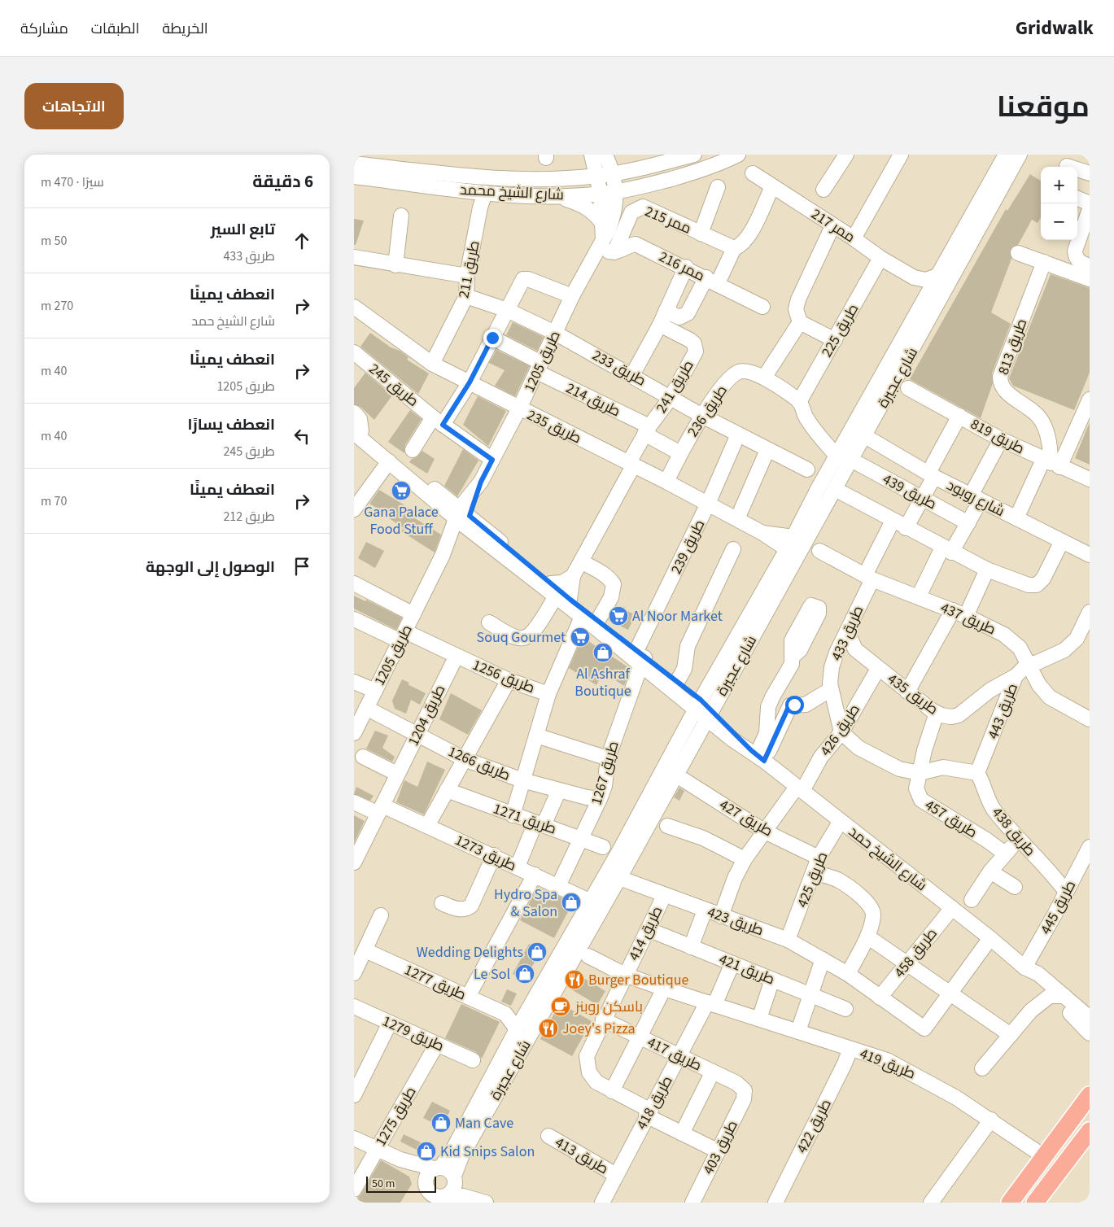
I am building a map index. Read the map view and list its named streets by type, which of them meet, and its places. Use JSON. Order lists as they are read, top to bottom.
{
  "streets": {
    "street": [
      "شارع الشيخ محمد",
      "ممر 215",
      "ممر 217",
      "ممر 216",
      "طريق 211",
      "طريق 225",
      "طريق 813",
      "طريق 1205",
      "طريق 233",
      "شارع عجيرة",
      "طريق 245",
      "طريق 241",
      "طريق 214",
      "طريق 236",
      "طريق 235",
      "طريق 819",
      "طريق 439",
      "شارع روبود",
      "طريق 239",
      "طريق 437",
      "طريق 433",
      "طريق 1256",
      "طريق 435",
      "طريق 443",
      "طريق 1204",
      "طريق 426",
      "طريق 1266",
      "طريق 1267",
      "طريق 427",
      "طريق 1271",
      "طريق 457",
      "طريق 438",
      "طريق 1273",
      "شارع الشيخ حمد",
      "طريق 425",
      "طريق 445",
      "طريق 423",
      "طريق 414",
      "طريق 458",
      "طريق 421",
      "طريق 1277",
      "طريق 1279",
      "طريق 417",
      "طريق 419",
      "طريق 418",
      "طريق 1275",
      "طريق 422",
      "طريق 403",
      "طريق 413"
    ]
  },
  "crossings": [
    ["شارع الشيخ محمد", "طريق 211"],
    ["شارع الشيخ محمد", "طريق 1205"],
    ["ممر 215", "ممر 216"],
    ["ممر 217", "طريق 225"],
    ["ممر 217", "شارع عجيرة"],
    ["ممر 216", "طريق 1205"],
    ["طريق 211", "طريق 233"],
    ["طريق 211", "طريق 235"],
    ["طريق 813", "طريق 819"],
    ["طريق 1205", "طريق 233"],
    ["طريق 1205", "طريق 245"],
    ["طريق 1205", "طريق 214"],
    ["طريق 1205", "طريق 235"],
    ["طريق 1205", "طريق 1256"],
    ["طريق 1205", "طريق 1266"],
    ["طريق 1205", "شارع الشيخ حمد"],
    ["طريق 233", "شارع عجيرة"],
    ["طريق 233", "طريق 241"],
    ["طريق 233", "طريق 236"],
    ["طريق 233", "طريق 239"],
    ["شارع عجيرة", "طريق 235"],
    ["شارع عجيرة", "طريق 819"],
    ["شارع عجيرة", "طريق 439"],
    ["شارع عجيرة", "شارع روبود"],
    ["شارع عجيرة", "طريق 437"],
    ["شارع عجيرة", "طريق 427"],
    ["شارع عجيرة", "طريق 1273"],
    ["شارع عجيرة", "شارع الشيخ حمد"],
    ["شارع عجيرة", "طريق 423"],
    ["شارع عجيرة", "طريق 1277"],
    ["شارع عجيرة", "طريق 419"],
    ["طريق 241", "طريق 214"],
    ["طريق 241", "طريق 236"],
    ["طريق 241", "طريق 235"],
    ["طريق 241", "شارع الشيخ حمد"],
    ["طريق 214", "طريق 236"],
    ["طريق 236", "طريق 235"],
    ["طريق 235", "طريق 239"],
    ["طريق 239", "طريق 1267"],
    ["طريق 239", "شارع الشيخ حمد"],
    ["طريق 437", "طريق 433"],
    ["طريق 437", "طريق 443"],
    ["طريق 433", "طريق 435"],
    ["طريق 433", "طريق 426"],
    ["طريق 1256", "طريق 1204"],
    ["طريق 1256", "شارع الشيخ حمد"],
    ["طريق 435", "طريق 443"],
    ["طريق 435", "طريق 426"],
    ["طريق 435", "طريق 457"],
    ["طريق 443", "طريق 438"],
    ["طريق 1204", "طريق 1266"],
    ["طريق 1204", "طريق 1273"],
    ["طريق 426", "طريق 427"],
    ["طريق 426", "شارع الشيخ حمد"],
    ["طريق 426", "طريق 423"],
    ["طريق 1266", "طريق 1267"],
    ["طريق 1267", "طريق 1271"],
    ["طريق 1267", "طريق 1273"],
    ["طريق 1267", "شارع الشيخ حمد"],
    ["طريق 427", "طريق 425"],
    ["طريق 438", "طريق 445"],
    ["شارع الشيخ حمد", "طريق 425"],
    ["شارع الشيخ حمد", "طريق 445"],
    ["شارع الشيخ حمد", "طريق 458"],
    ["طريق 425", "طريق 423"],
    ["طريق 423", "طريق 414"],
    ["طريق 423", "طريق 458"],
    ["طريق 414", "طريق 421"],
    ["طريق 414", "طريق 417"],
    ["طريق 414", "طريق 419"],
    ["طريق 1279", "طريق 1275"],
    ["طريق 417", "طريق 418"],
    ["طريق 417", "طريق 403"],
    ["طريق 419", "طريق 418"],
    ["طريق 419", "طريق 422"],
    ["طريق 418", "طريق 413"]
  ],
  "places": {
    "supermarket": ["Gana Palace Food Stuff", "Al Noor Market", "Souq Gourmet"],
    "shop": [
      "Al Ashraf Boutique",
      "Hydro Spa & Salon",
      "Wedding Delights",
      "Le Sol",
      "Man Cave",
      "Kid Snips Salon"
    ],
    "restaurant": ["Burger Boutique", "Joey's Pizza"],
    "cafe": ["باسكن روبنز"]
  },
  "scale_bar": "50 m",
  "page": {
    "header": "Gridwalk",
    "nav": ["الخريطة", "الطبقات", "مشاركة"],
    "title": "موقعنا",
    "buttons": "الاتجاهات",
    "heading": ["6 دقيقة", "سيرًا · 470 m"],
    "map_buttons": ["+", "−"],
    "list": [
      ["تابع السير", "طريق 433", "50 m"],
      ["انعطف يمينًا", "شارع الشيخ حمد", "270 m"],
      ["انعطف يمينًا", "طريق 1205", "40 m"],
      ["انعطف يسارًا", "طريق 245", "40 m"],
      ["انعطف يمينًا", "طريق 212", "70 m"],
      "الوصول إلى الوجهة"
    ],
    "scale": "50 m"
  }
}
